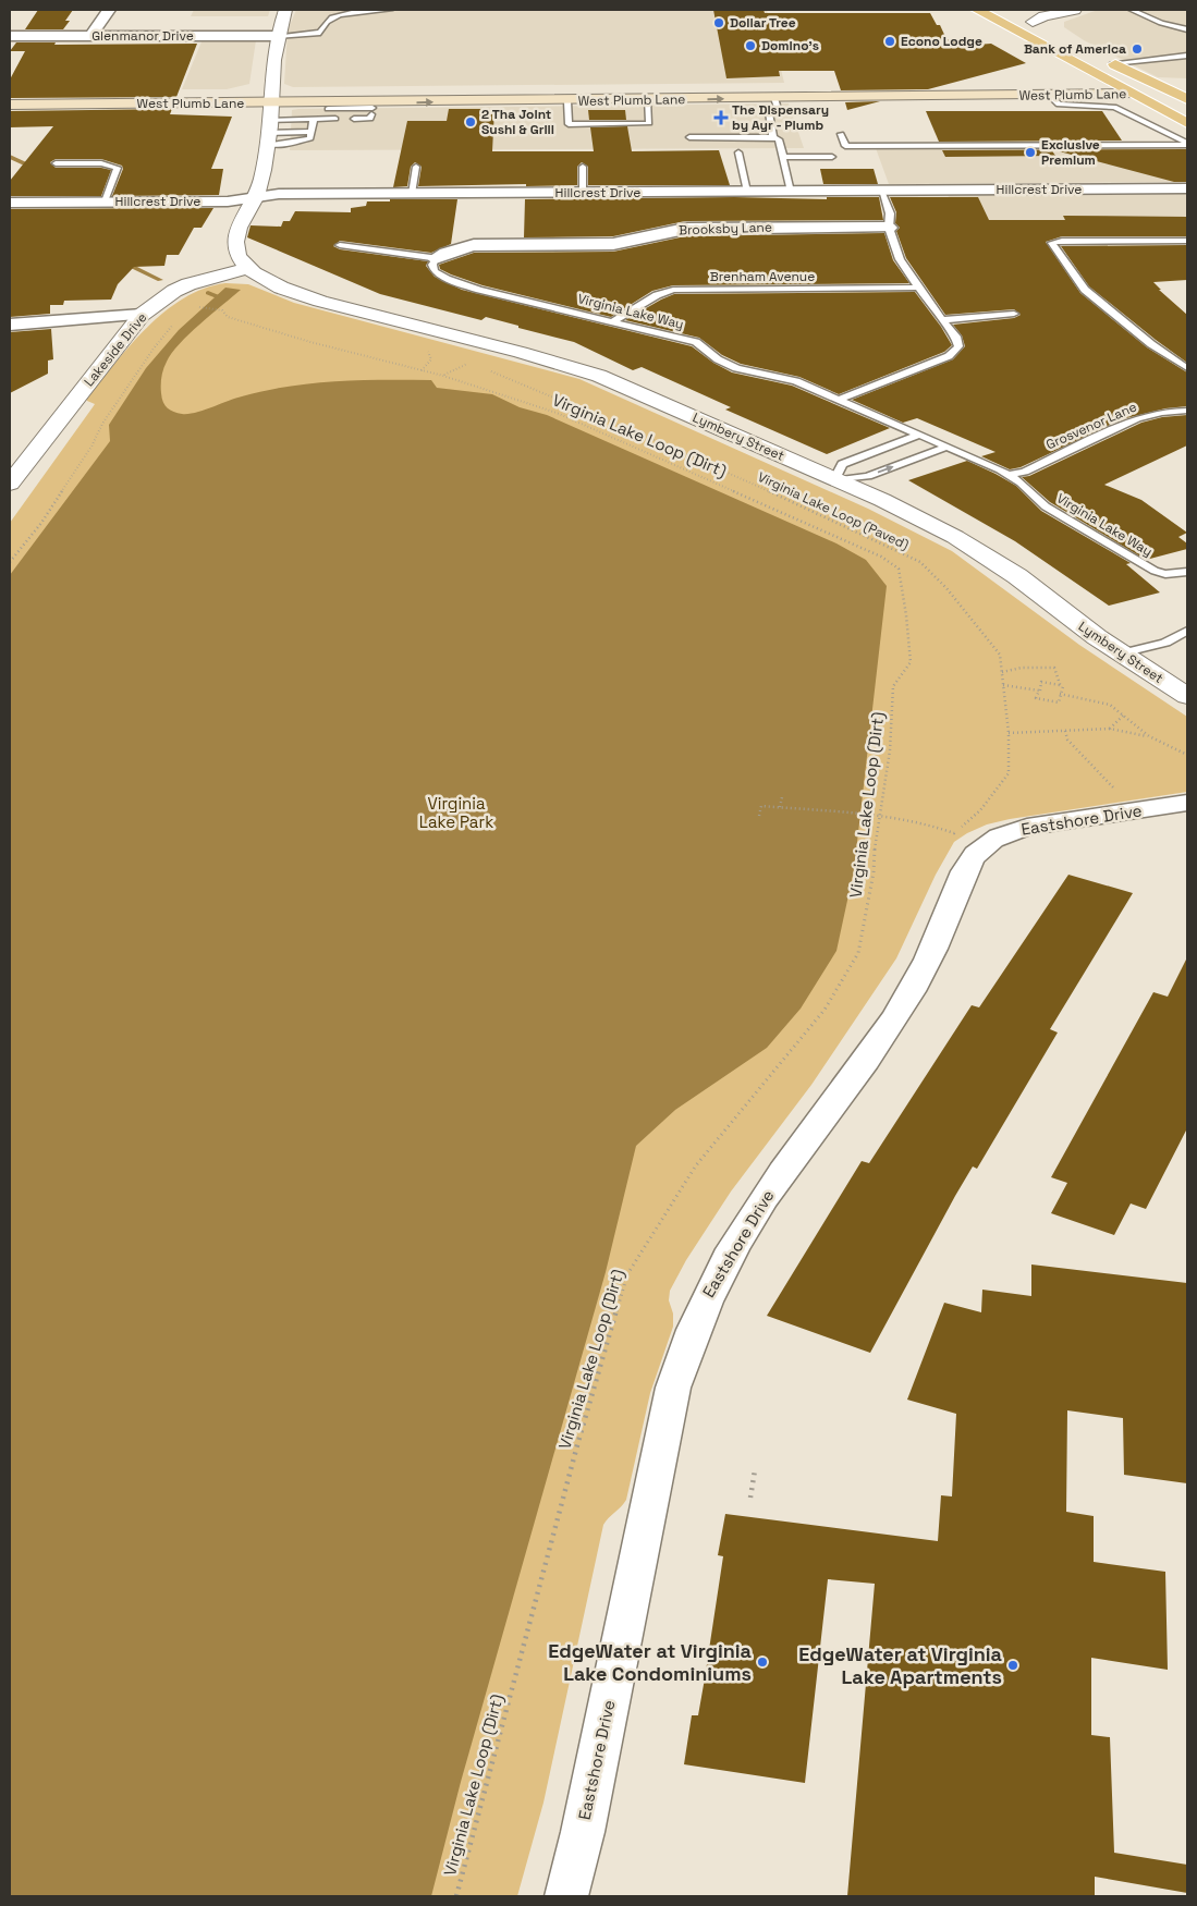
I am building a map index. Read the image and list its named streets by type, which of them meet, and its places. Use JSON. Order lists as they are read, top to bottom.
{
  "streets": {
    "main road": ["West Plumb Lane"],
    "street": [
      "Glenmanor Drive",
      "Hillcrest Drive",
      "Brooksby Lane",
      "Lakeside Drive",
      "Lymbery Street",
      "Eastshore Drive"
    ],
    "lane": ["Brenham Avenue", "Virginia Lake Way", "Grosvenor Lane"],
    "path": ["Virginia Lake Loop (Dirt)", "Virginia Lake Loop (Paved)"]
  },
  "crossings": [
    ["Brooksby Lane", "Virginia Lake Way"],
    ["Brenham Avenue", "Virginia Lake Way"],
    ["Virginia Lake Way", "Grosvenor Lane"],
    ["Lakeside Drive", "Lymbery Street"],
    ["Virginia Lake Loop (Dirt)", "Virginia Lake Loop (Paved)"]
  ],
  "parks": ["Virginia Lake Park"],
  "places": {
    "other": [
      "Dollar Tree",
      "Econo Lodge",
      "Domino's",
      "Bank of America",
      "2 Tha Joint Sushi & Grill",
      "Exclusive Premium",
      "EdgeWater at Virginia Lake Condominiums",
      "EdgeWater at Virginia Lake Apartments"
    ],
    "health": ["The Dispensary by Ayr - Plumb"]
  }
}
